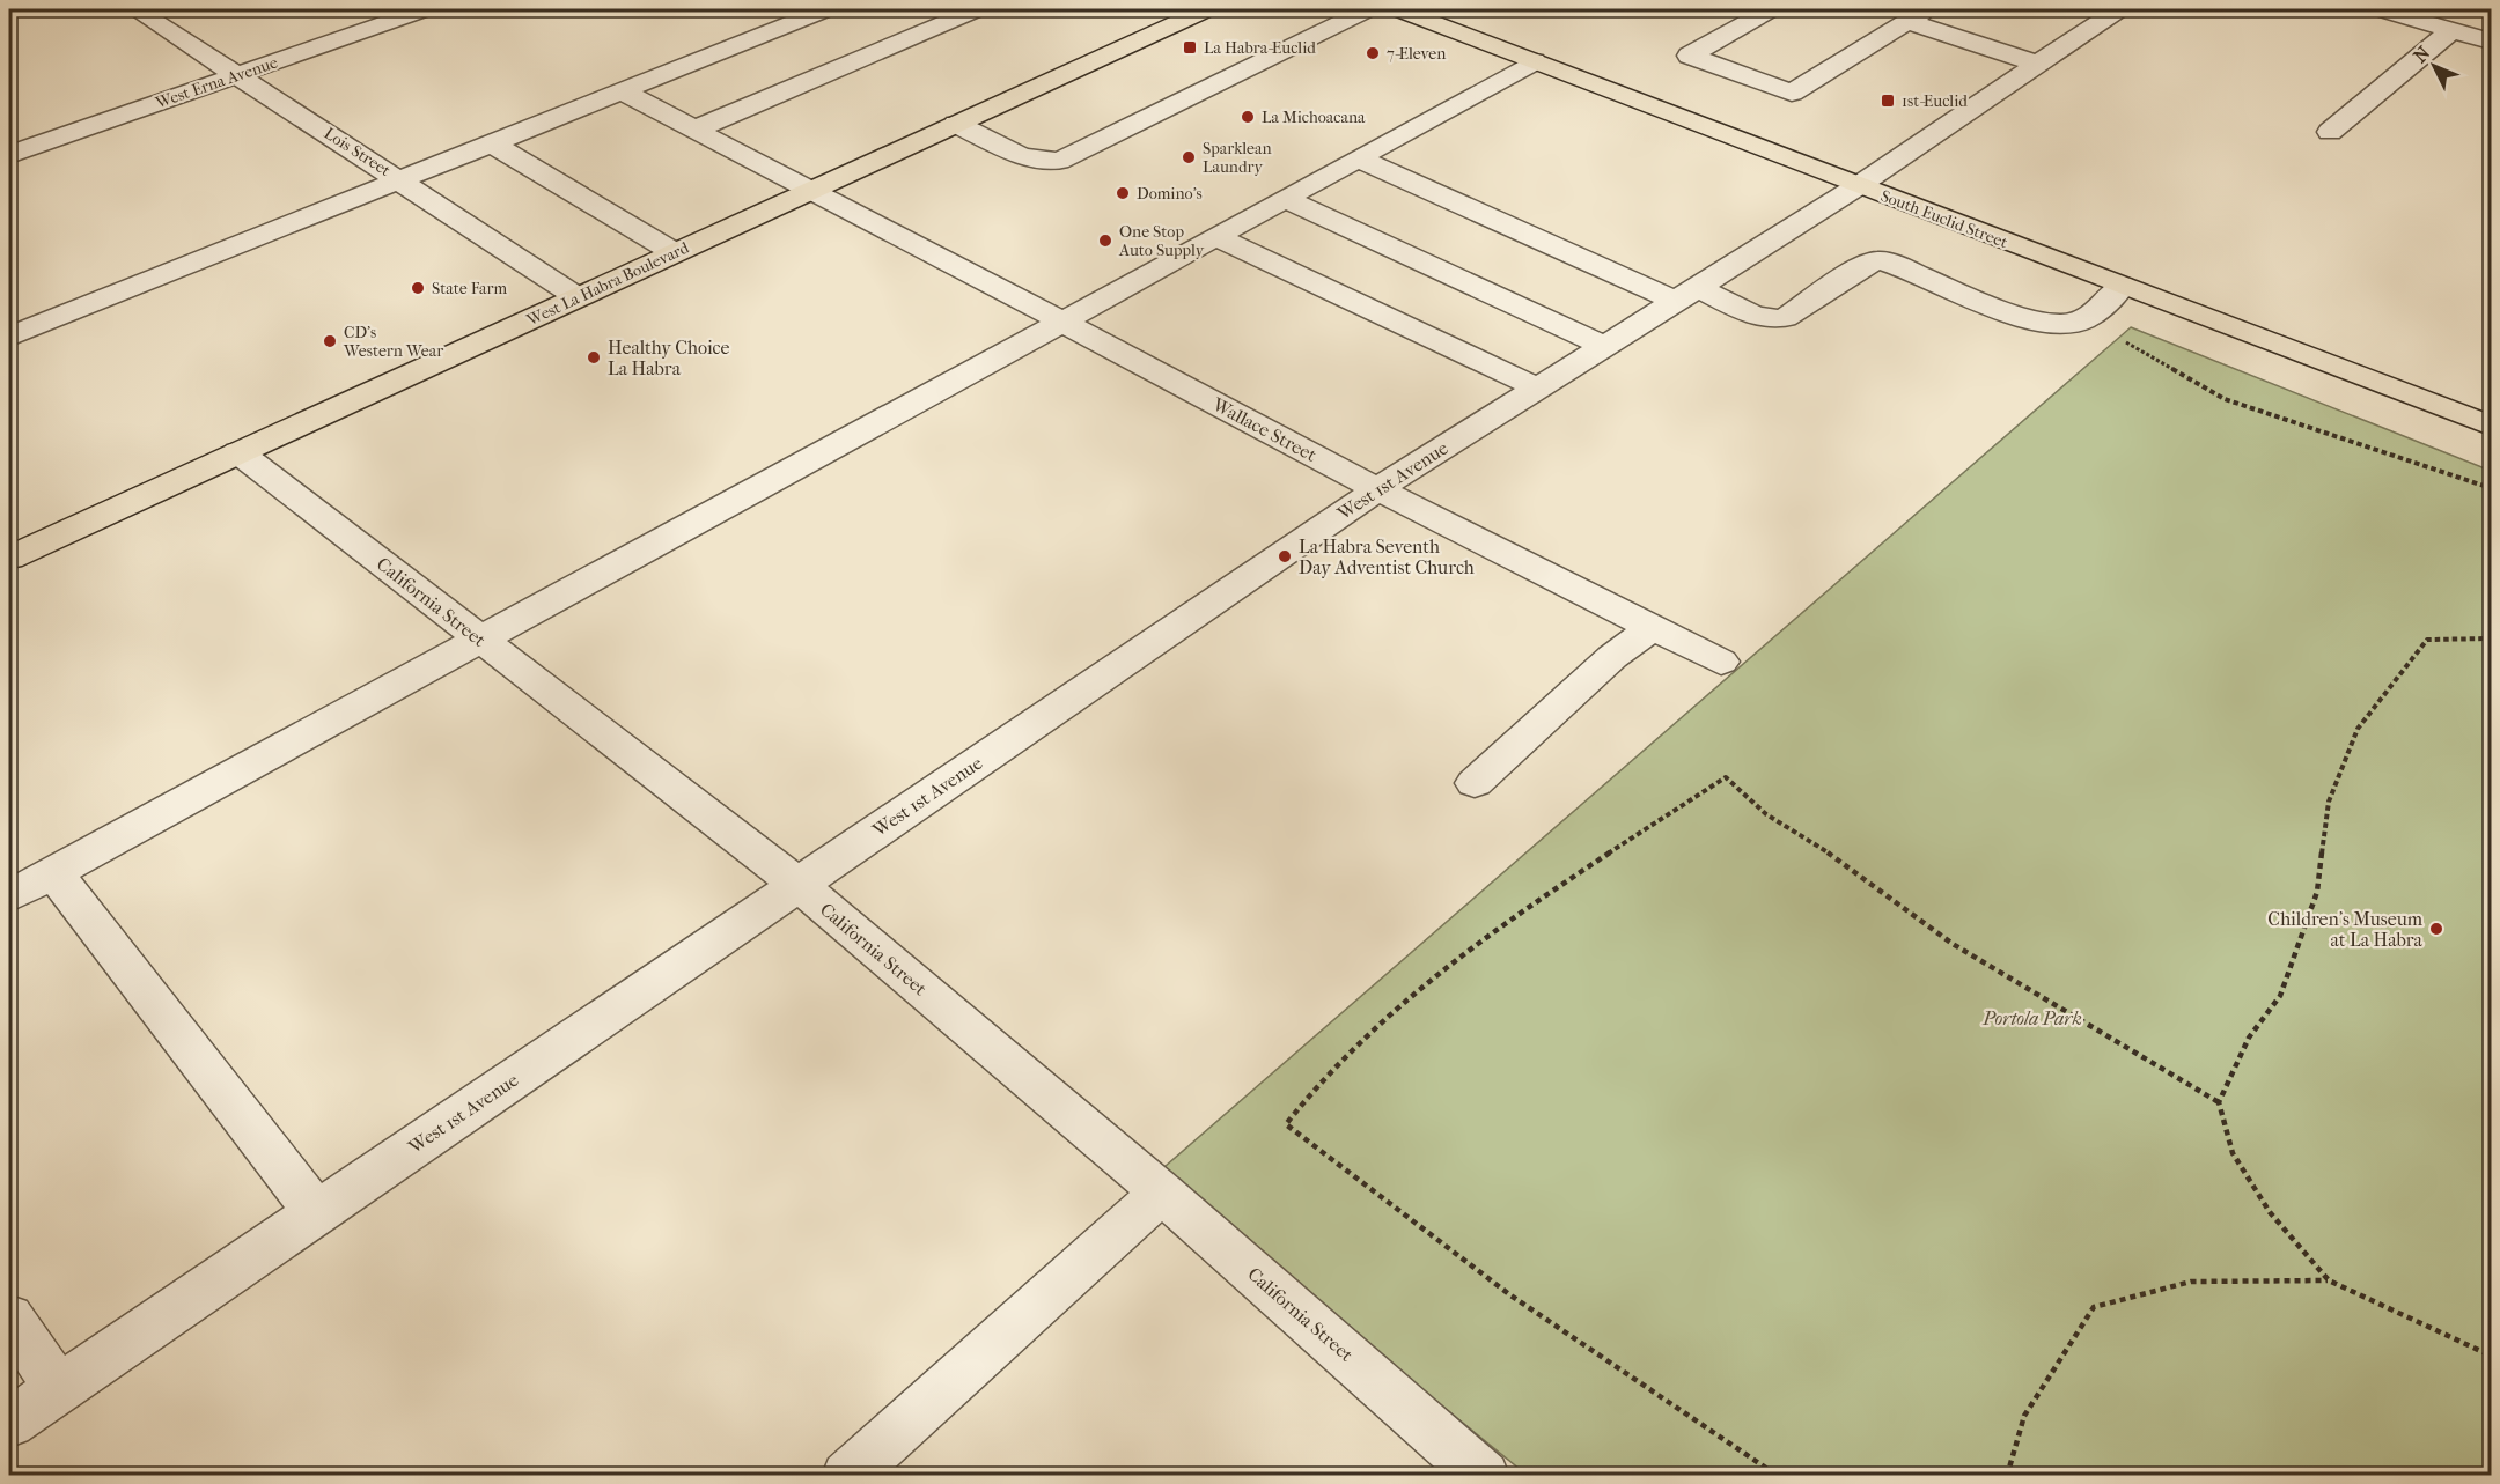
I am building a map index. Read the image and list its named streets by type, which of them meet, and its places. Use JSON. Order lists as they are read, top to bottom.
{
  "streets": {
    "main road": ["South Euclid Street", "West La Habra Boulevard"],
    "street": [
      "West Erna Avenue",
      "Lois Street",
      "Wallace Street",
      "West 1st Avenue",
      "California Street"
    ]
  },
  "crossings": [
    ["West Erna Avenue", "Lois Street"],
    ["Lois Street", "West La Habra Boulevard"],
    ["South Euclid Street", "West 1st Avenue"],
    ["West La Habra Boulevard", "Wallace Street"],
    ["West La Habra Boulevard", "California Street"],
    ["Wallace Street", "West 1st Avenue"],
    ["West 1st Avenue", "California Street"]
  ],
  "parks": ["Portola Park"],
  "places": {
    "transit": ["La Habra-Euclid", "1st-Euclid"],
    "other": [
      "7-Eleven",
      "La Michoacana",
      "Sparklean Laundry",
      "Domino's",
      "One Stop Auto Supply",
      "State Farm",
      "CD's Western Wear",
      "Healthy Choice La Habra",
      "La Habra Seventh Day Adventist Church",
      "Children's Museum at La Habra"
    ]
  },
  "north": "top left"
}
